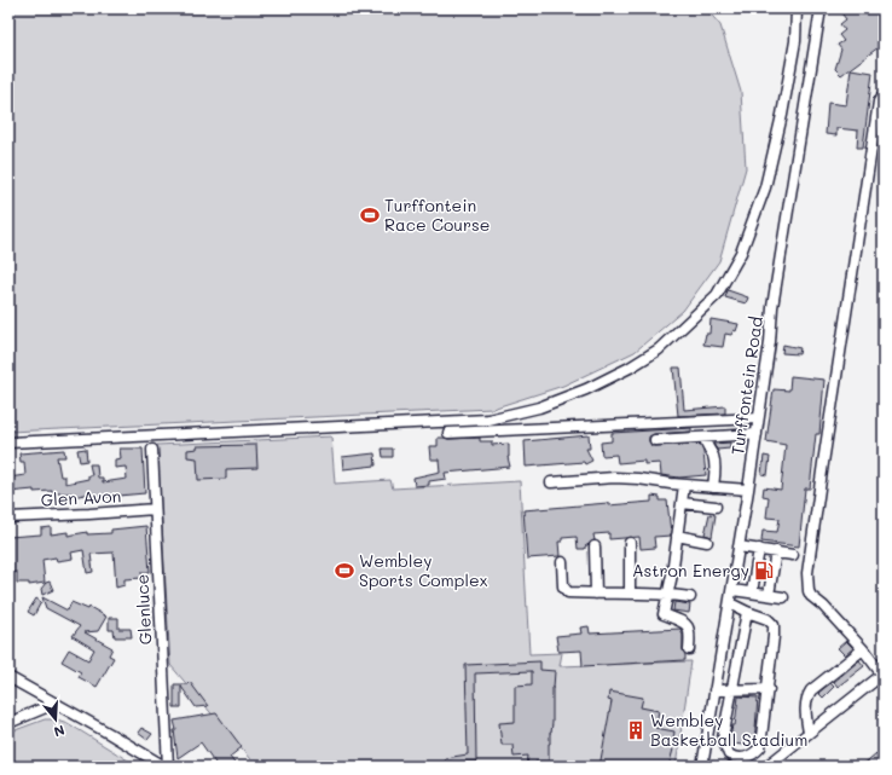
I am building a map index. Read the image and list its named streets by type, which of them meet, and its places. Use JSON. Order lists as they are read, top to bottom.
{
  "streets": {
    "street": ["Turffontein Road", "Glen Avon", "Glenluce"]
  },
  "crossings": [
    ["Glen Avon", "Glenluce"]
  ],
  "places": {
    "sports": ["Turffontein Race Course", "Wembley Sports Complex"],
    "fuel station": ["Astron Energy"],
    "building": ["Wembley Basketball Stadium"]
  },
  "north": "bottom"
}
